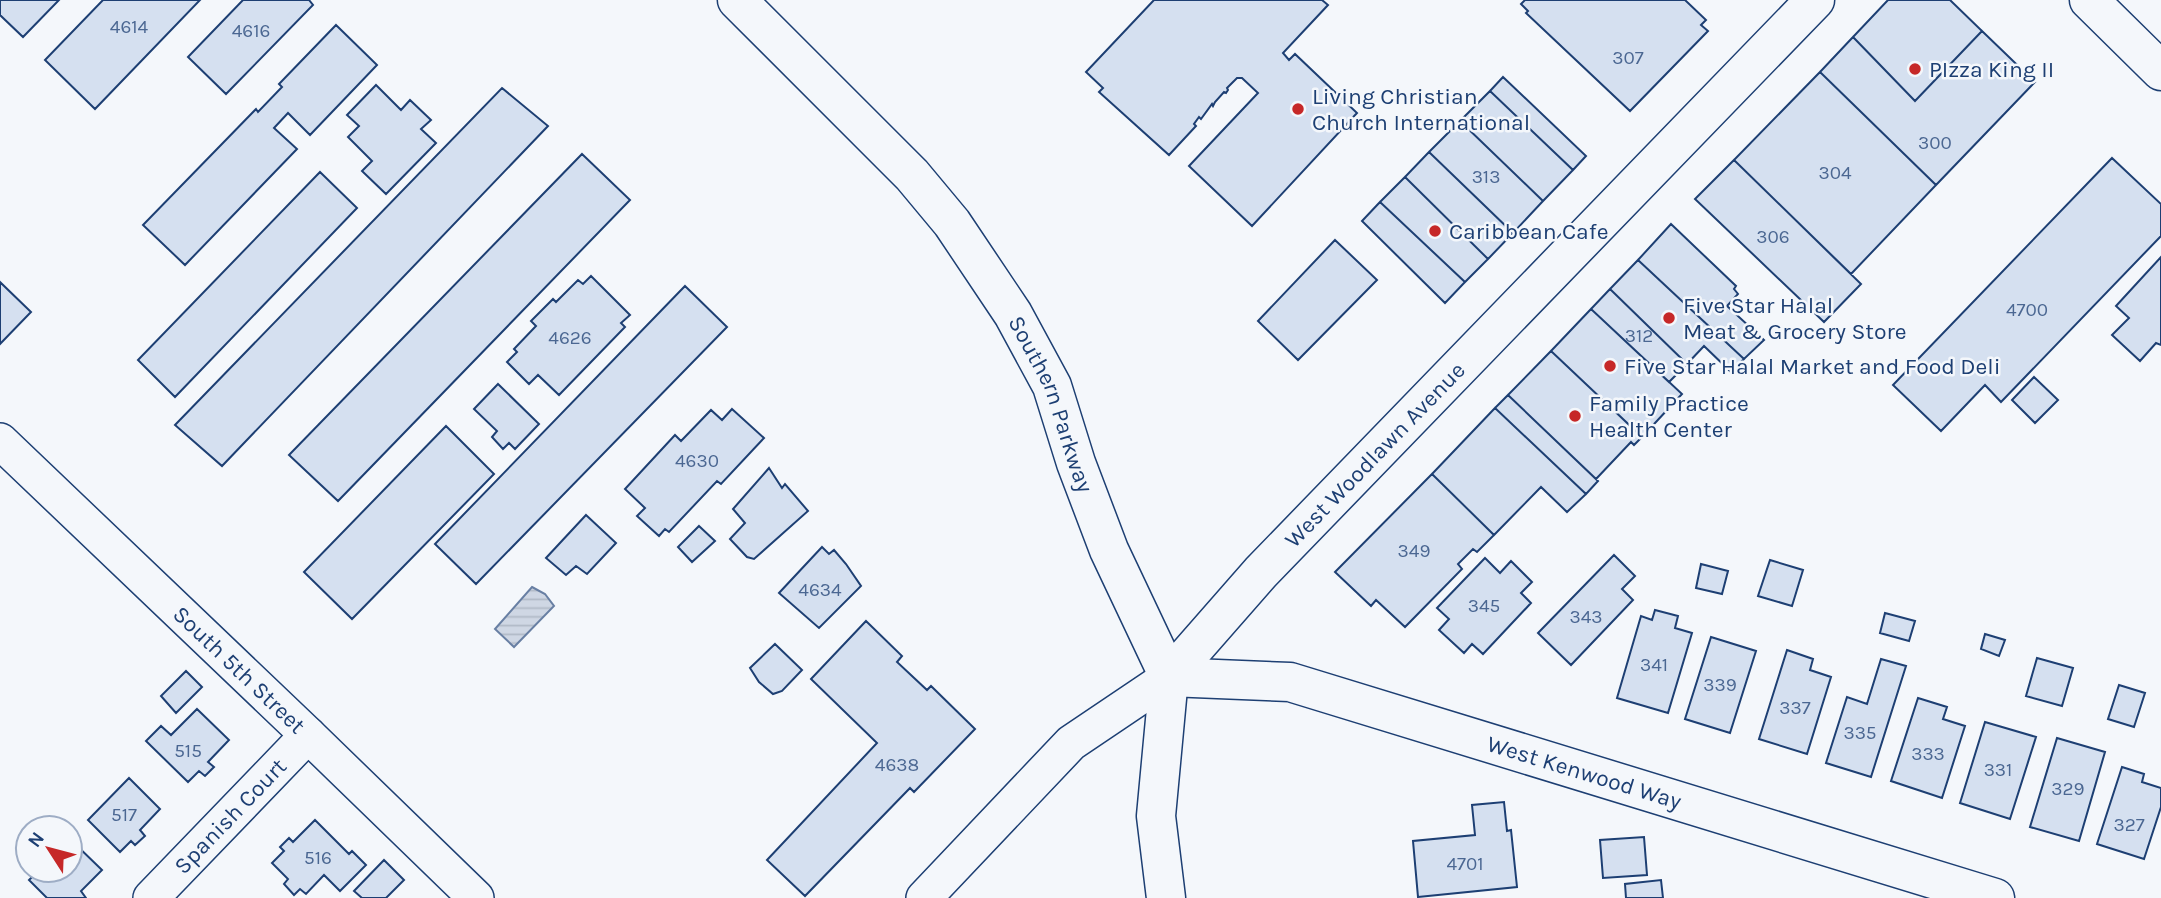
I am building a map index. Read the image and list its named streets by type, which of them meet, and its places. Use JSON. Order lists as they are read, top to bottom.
{
  "streets": {
    "main road": ["Southern Parkway", "West Woodlawn Avenue", "West Kenwood Way"],
    "street": ["South 5th Street", "Spanish Court"]
  },
  "crossings": [
    ["Southern Parkway", "West Woodlawn Avenue"],
    ["Southern Parkway", "West Kenwood Way"],
    ["West Woodlawn Avenue", "West Kenwood Way"],
    ["South 5th Street", "Spanish Court"]
  ],
  "places": [
    "PIzza King II",
    "Living Christian Church International",
    "Caribbean Cafe",
    "Five Star Halal Meat & Grocery Store",
    "Five Star Halal Market and Food Deli",
    "Family Practice Health Center"
  ],
  "house_numbers": [
    "4614",
    "4616",
    "307",
    "300",
    "304",
    "313",
    "306",
    "4700",
    "312",
    "4626",
    "4630",
    "349",
    "4634",
    "345",
    "343",
    "341",
    "339",
    "337",
    "335",
    "515",
    "333",
    "4638",
    "331",
    "329",
    "517",
    "327",
    "516",
    "4701"
  ],
  "north": "top left"
}
